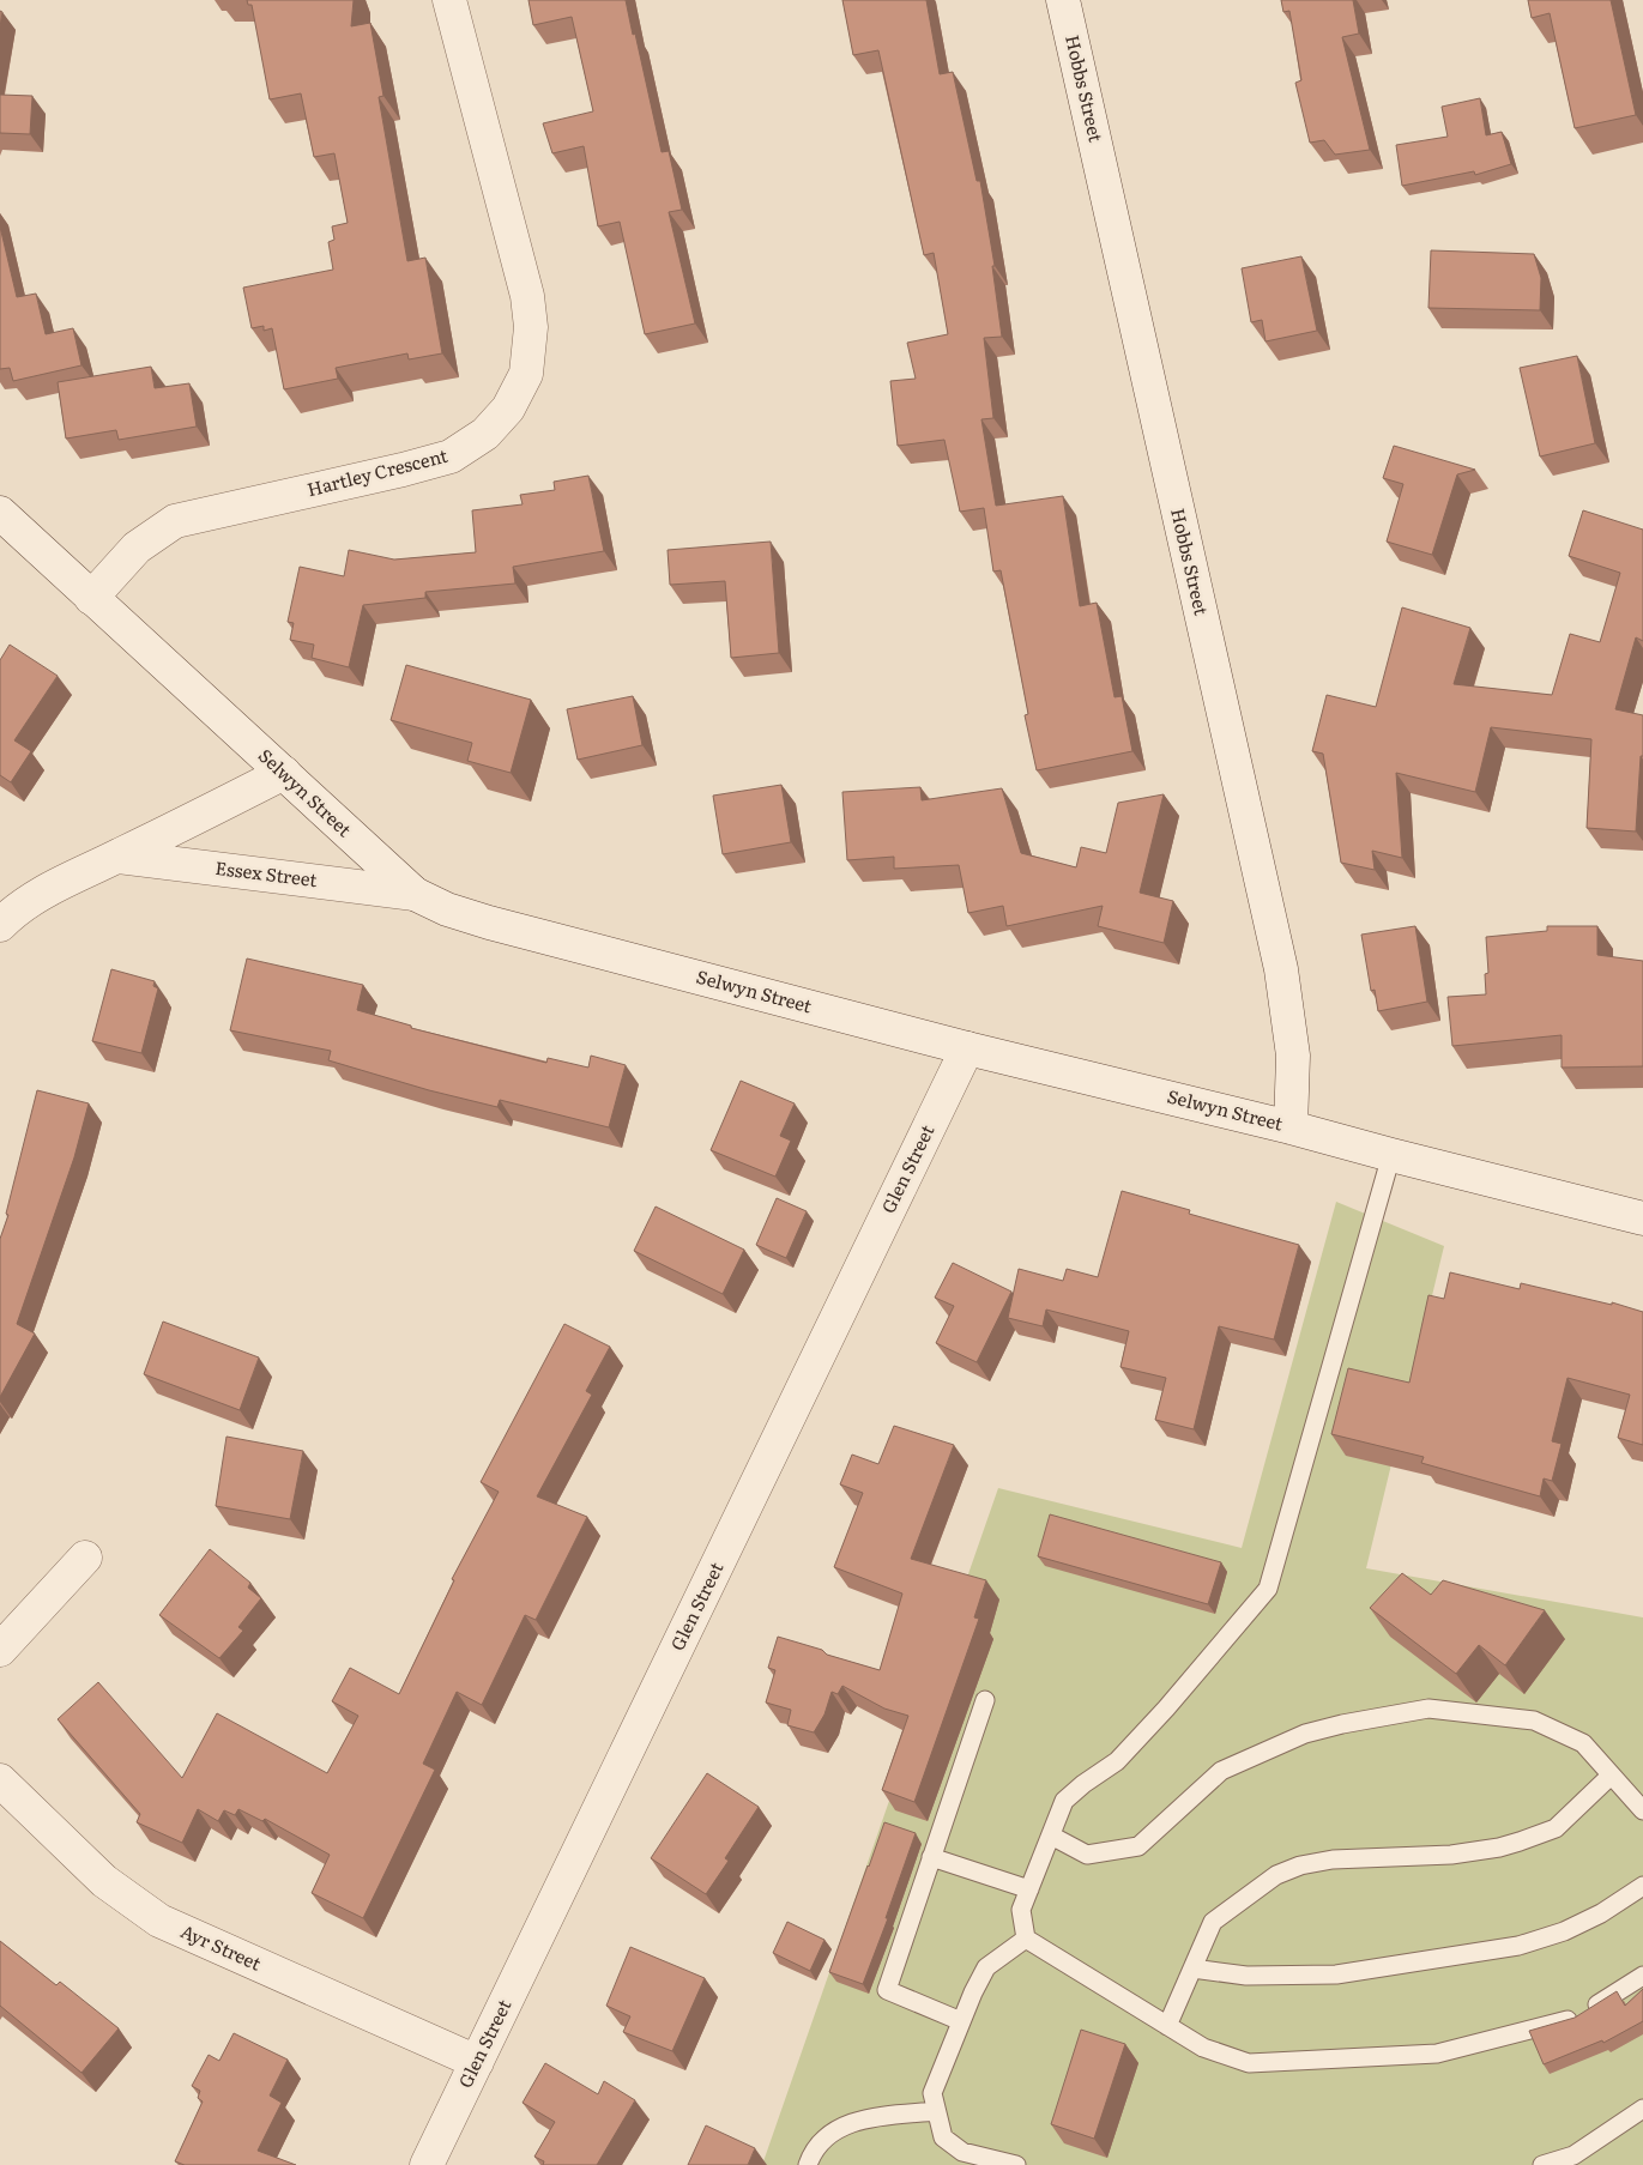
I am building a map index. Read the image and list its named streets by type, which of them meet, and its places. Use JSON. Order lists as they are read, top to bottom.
{
  "streets": {
    "street": [
      "Hobbs Street",
      "Hartley Crescent",
      "Selwyn Street",
      "Essex Street",
      "Glen Street",
      "Ayr Street"
    ]
  },
  "crossings": [
    ["Hobbs Street", "Selwyn Street"],
    ["Hartley Crescent", "Selwyn Street"],
    ["Selwyn Street", "Essex Street"],
    ["Selwyn Street", "Glen Street"],
    ["Glen Street", "Ayr Street"]
  ]
}
